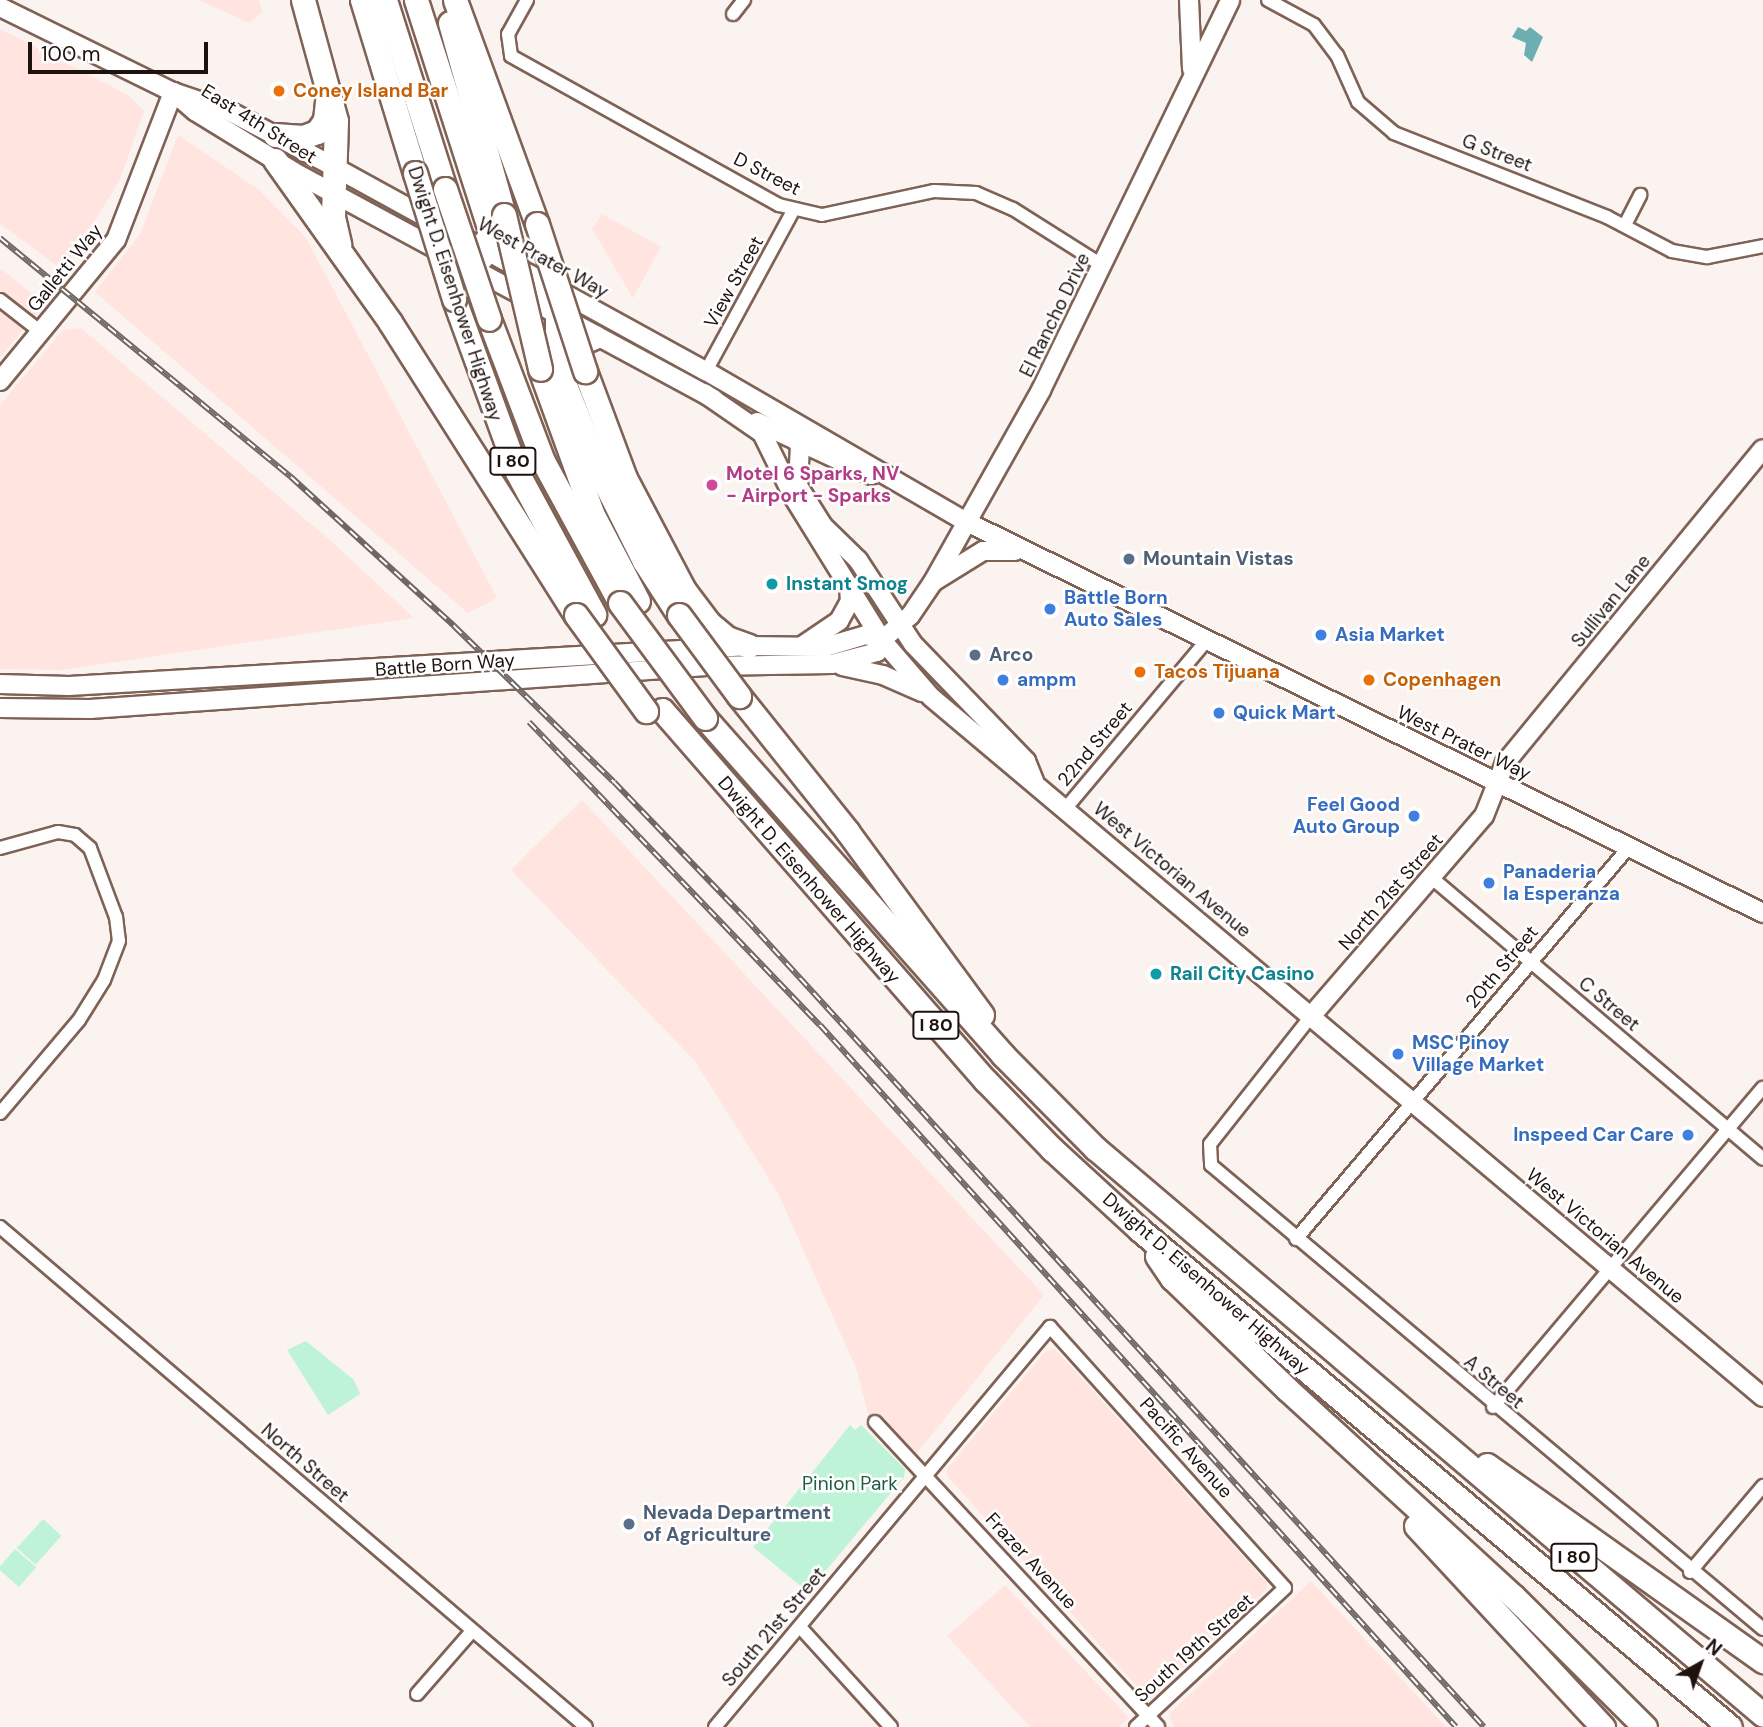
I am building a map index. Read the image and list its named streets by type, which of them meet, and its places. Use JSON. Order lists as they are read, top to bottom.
{
  "streets": {
    "highway": ["Dwight D. Eisenhower Highway", "I 80"],
    "main road": [
      "East 4th Street",
      "West Prater Way",
      "Galletti Way",
      "El Rancho Drive",
      "Sullivan Lane",
      "Battle Born Way",
      "West Victorian Avenue",
      "North 21st Street"
    ],
    "street": [
      "G Street",
      "D Street",
      "View Street",
      "22nd Street",
      "20th Street",
      "C Street",
      "A Street",
      "Pacific Avenue",
      "North Street",
      "Frazer Avenue",
      "South 21st Street",
      "South 19th Street"
    ]
  },
  "crossings": [
    ["East 4th Street", "West Prater Way"],
    ["East 4th Street", "Galletti Way"],
    ["D Street", "View Street"],
    ["D Street", "El Rancho Drive"],
    ["West Prater Way", "Galletti Way"],
    ["West Prater Way", "View Street"],
    ["West Prater Way", "El Rancho Drive"],
    ["West Prater Way", "Sullivan Lane"],
    ["West Prater Way", "22nd Street"],
    ["West Prater Way", "West Victorian Avenue"],
    ["West Prater Way", "North 21st Street"],
    ["West Prater Way", "20th Street"],
    ["El Rancho Drive", "Battle Born Way"],
    ["El Rancho Drive", "West Victorian Avenue"],
    ["Sullivan Lane", "North 21st Street"],
    ["Battle Born Way", "West Victorian Avenue"],
    ["22nd Street", "West Victorian Avenue"],
    ["West Victorian Avenue", "North 21st Street"],
    ["West Victorian Avenue", "20th Street"],
    ["North 21st Street", "C Street"],
    ["North 21st Street", "A Street"],
    ["20th Street", "C Street"],
    ["20th Street", "A Street"],
    ["Pacific Avenue", "South 21st Street"],
    ["Pacific Avenue", "South 19th Street"],
    ["Frazer Avenue", "South 21st Street"],
    ["Frazer Avenue", "South 19th Street"]
  ],
  "parks": ["Pinion Park"],
  "places": [
    "Coney Island Bar",
    "Motel 6 Sparks, NV - Airport - Sparks",
    "Mountain Vistas",
    "Instant Smog",
    "Battle Born Auto Sales",
    "Asia Market",
    "Arco",
    "Tacos Tijuana",
    "ampm",
    "Copenhagen",
    "Quick Mart",
    "Feel Good Auto Group",
    "Panaderia la Esperanza",
    "Rail City Casino",
    "MSC Pinoy Village Market",
    "Inspeed Car Care",
    "Nevada Department of Agriculture"
  ],
  "scale_bar": "100 m",
  "north": "top right"
}
